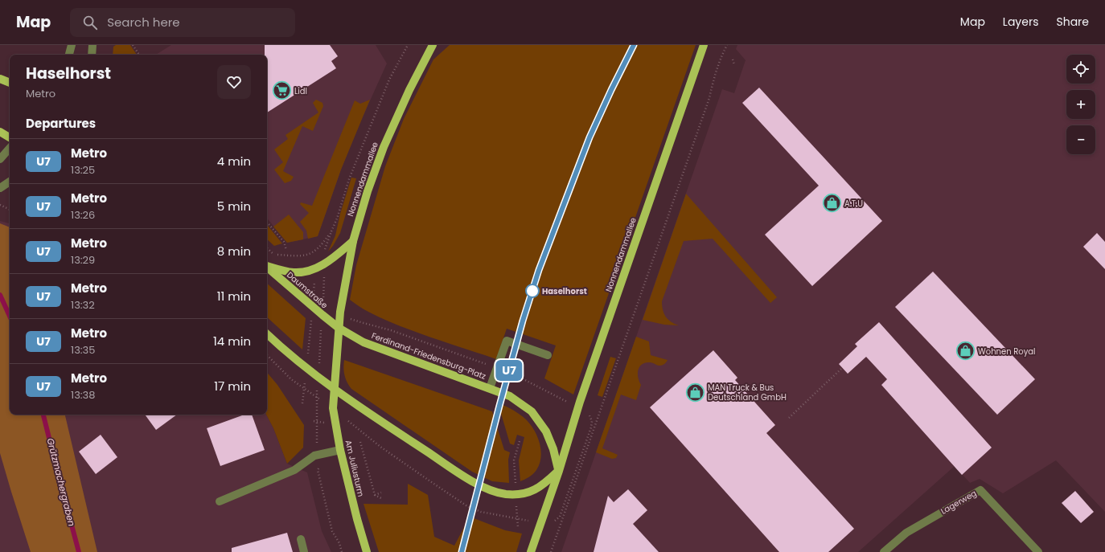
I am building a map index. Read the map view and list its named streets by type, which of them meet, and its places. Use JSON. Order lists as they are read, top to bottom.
{
  "streets": {
    "main road": [
      "Nonnendammallee",
      "Daumstraße",
      "Ferdinand-Friedensburg-Platz",
      "Am Juliusturm"
    ],
    "street": ["Lagerweg"]
  },
  "crossings": [
    ["Nonnendammallee", "Daumstraße"],
    ["Nonnendammallee", "Ferdinand-Friedensburg-Platz"],
    ["Daumstraße", "Ferdinand-Friedensburg-Platz"]
  ],
  "water": ["Grützmachergraben"],
  "places": {
    "supermarket": ["Lidl"],
    "shop": ["A.T.U", "Wohnen Royal", "MAN Truck & Bus Deutschland GmbH"],
    "other": ["Haselhorst"]
  },
  "lines": ["metro line U7"],
  "page": {
    "header": "Map",
    "search": "Search here",
    "nav": ["Map", "Layers", "Share"],
    "on_map": "U7",
    "map_buttons": ["+", "−"],
    "heading": [
      ["Haselhorst", "Metro"],
      "Departures"
    ],
    "list": [
      {
        "mark": "U7",
        "name": "Metro",
        "note": "13:25",
        "value": "4 min"
      },
      {
        "mark": "U7",
        "name": "Metro",
        "note": "13:26",
        "value": "5 min"
      },
      {
        "mark": "U7",
        "name": "Metro",
        "note": "13:29",
        "value": "8 min"
      },
      {
        "mark": "U7",
        "name": "Metro",
        "note": "13:32",
        "value": "11 min"
      },
      {
        "mark": "U7",
        "name": "Metro",
        "note": "13:35",
        "value": "14 min"
      },
      {
        "mark": "U7",
        "name": "Metro",
        "note": "13:38",
        "value": "17 min"
      }
    ]
  }
}
